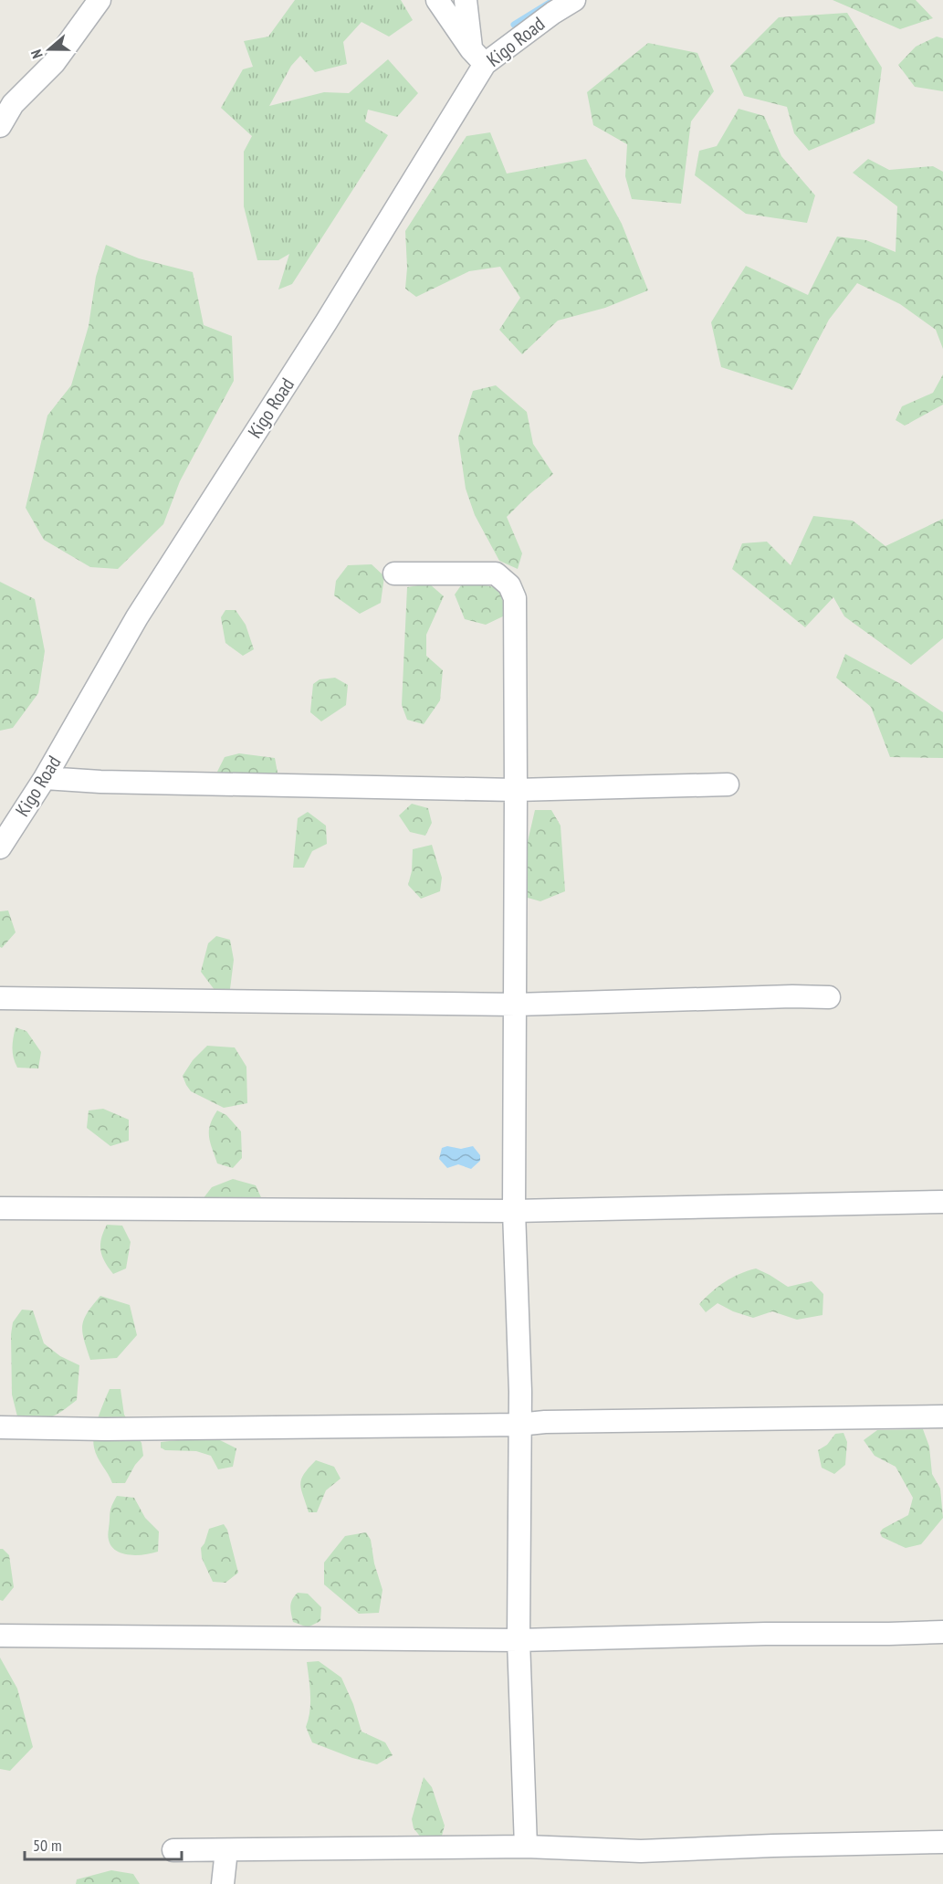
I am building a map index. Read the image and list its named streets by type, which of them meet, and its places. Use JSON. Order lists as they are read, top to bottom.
{
  "streets": {
    "street": ["Kigo Road"]
  },
  "scale_bar": "50 m",
  "north": "left"
}
